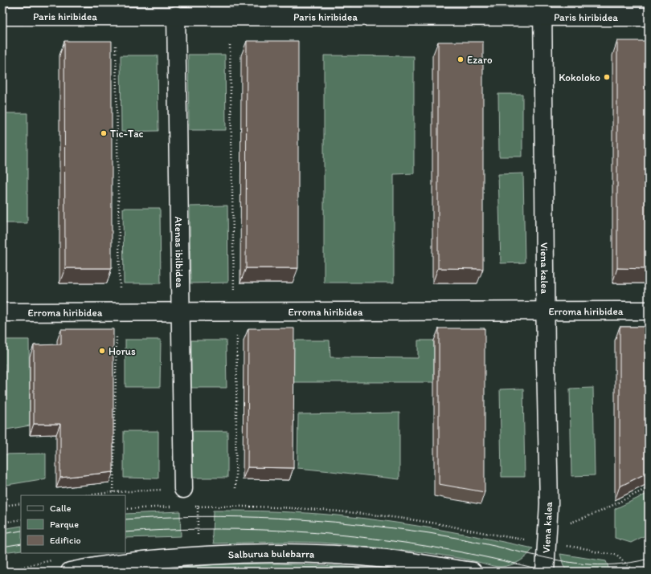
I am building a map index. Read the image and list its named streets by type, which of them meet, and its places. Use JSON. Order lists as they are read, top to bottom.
{
  "streets": {
    "street": [
      "Paris hiribidea",
      "Atenas ibilbidea",
      "Viena kalea",
      "Erroma hiribidea",
      "Salburua bulebarra"
    ]
  },
  "crossings": [
    ["Paris hiribidea", "Atenas ibilbidea"],
    ["Paris hiribidea", "Viena kalea"],
    ["Atenas ibilbidea", "Erroma hiribidea"],
    ["Viena kalea", "Erroma hiribidea"]
  ],
  "places": [
    "Ezaro",
    "Kokoloko",
    "Tic-Tac",
    "Horus"
  ],
  "legend": ["Calle", "Parque", "Edificio"]
}
